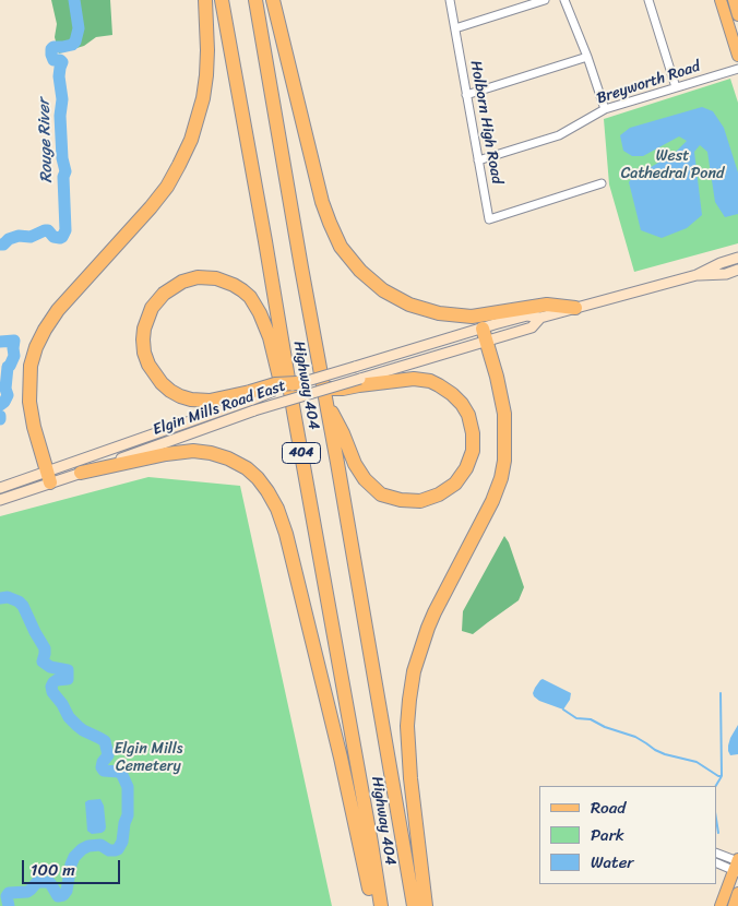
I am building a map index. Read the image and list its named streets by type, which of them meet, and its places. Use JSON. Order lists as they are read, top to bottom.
{
  "streets": {
    "highway": ["Highway 404", "404"],
    "main road": ["Elgin Mills Road East"],
    "street": ["Breyworth Road", "Holborn High Road"]
  },
  "crossings": [
    ["Breyworth Road", "Holborn High Road"]
  ],
  "water": ["Rouge River"],
  "parks": ["West Cathedral Pond", "Elgin Mills Cemetery"],
  "legend": ["Road", "Park", "Water"],
  "scale_bar": "100 m"
}
